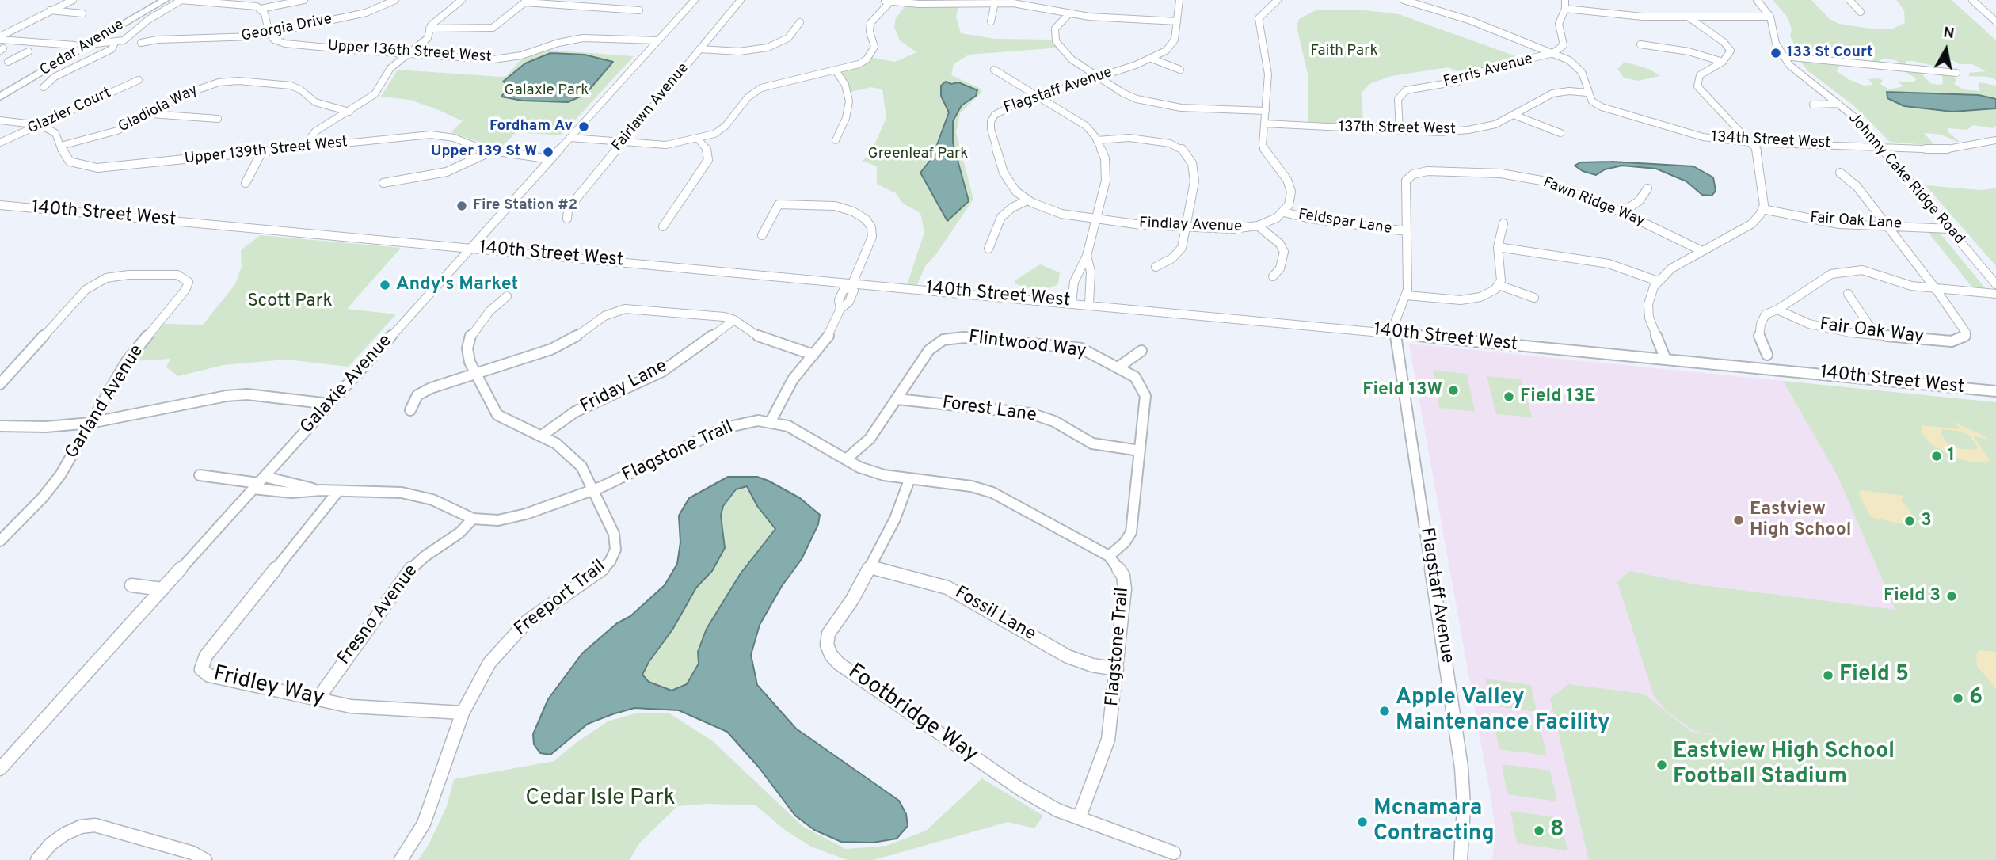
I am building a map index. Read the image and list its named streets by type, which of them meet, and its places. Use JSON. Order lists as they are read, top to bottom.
{
  "streets": {
    "highway": ["Cedar Avenue"],
    "street": [
      "Georgia Drive",
      "Upper 136th Street West",
      "Ferris Avenue",
      "Flagstaff Avenue",
      "Fairlawn Avenue",
      "Gladiola Way",
      "Glazier Court",
      "137th Street West",
      "134th Street West",
      "Upper 139th Street West",
      "Johnny Cake Ridge Road",
      "Fawn Ridge Way",
      "140th Street West",
      "Fair Oak Lane",
      "Feldspar Lane",
      "Findlay Avenue",
      "Fair Oak Way",
      "Flintwood Way",
      "Galaxie Avenue",
      "Friday Lane",
      "Garland Avenue",
      "Forest Lane",
      "Flagstone Trail",
      "Freeport Trail",
      "Fossil Lane",
      "Fresno Avenue",
      "Fridley Way",
      "Footbridge Way"
    ]
  },
  "crossings": [
    ["Georgia Drive", "Upper 136th Street West"],
    ["Upper 136th Street West", "Galaxie Avenue"],
    ["Ferris Avenue", "137th Street West"],
    ["Flagstaff Avenue", "Fawn Ridge Way"],
    ["Flagstaff Avenue", "140th Street West"],
    ["Flagstaff Avenue", "Findlay Avenue"],
    ["Gladiola Way", "Upper 139th Street West"],
    ["Glazier Court", "Upper 139th Street West"],
    ["137th Street West", "134th Street West"],
    ["134th Street West", "Johnny Cake Ridge Road"],
    ["Upper 139th Street West", "Galaxie Avenue"],
    ["Johnny Cake Ridge Road", "Fair Oak Lane"],
    ["Fawn Ridge Way", "140th Street West"],
    ["Fawn Ridge Way", "Feldspar Lane"],
    ["140th Street West", "Galaxie Avenue"],
    ["Feldspar Lane", "Findlay Avenue"],
    ["Flintwood Way", "Forest Lane"],
    ["Flintwood Way", "Flagstone Trail"],
    ["Friday Lane", "Freeport Trail"],
    ["Flagstone Trail", "Freeport Trail"],
    ["Flagstone Trail", "Fossil Lane"],
    ["Flagstone Trail", "Fresno Avenue"],
    ["Flagstone Trail", "Fridley Way"],
    ["Flagstone Trail", "Footbridge Way"],
    ["Freeport Trail", "Fridley Way"],
    ["Fossil Lane", "Footbridge Way"],
    ["Fresno Avenue", "Fridley Way"]
  ],
  "parks": [
    "Faith Park",
    "Galaxie Park",
    "Greenleaf Park",
    "Scott Park",
    "Cedar Isle Park"
  ],
  "places": [
    "133 St Court",
    "Fordham Av",
    "Upper 139 St W",
    "Fire Station #2",
    "Andy's Market",
    "Field 13W",
    "Field 13E",
    "1",
    "Eastview High School",
    "3",
    "Field 3",
    "Field 5",
    "6",
    "Apple Valley Maintenance Facility",
    "Eastview High School Football Stadium",
    "Mcnamara Contracting",
    "8"
  ],
  "north": "top"
}
